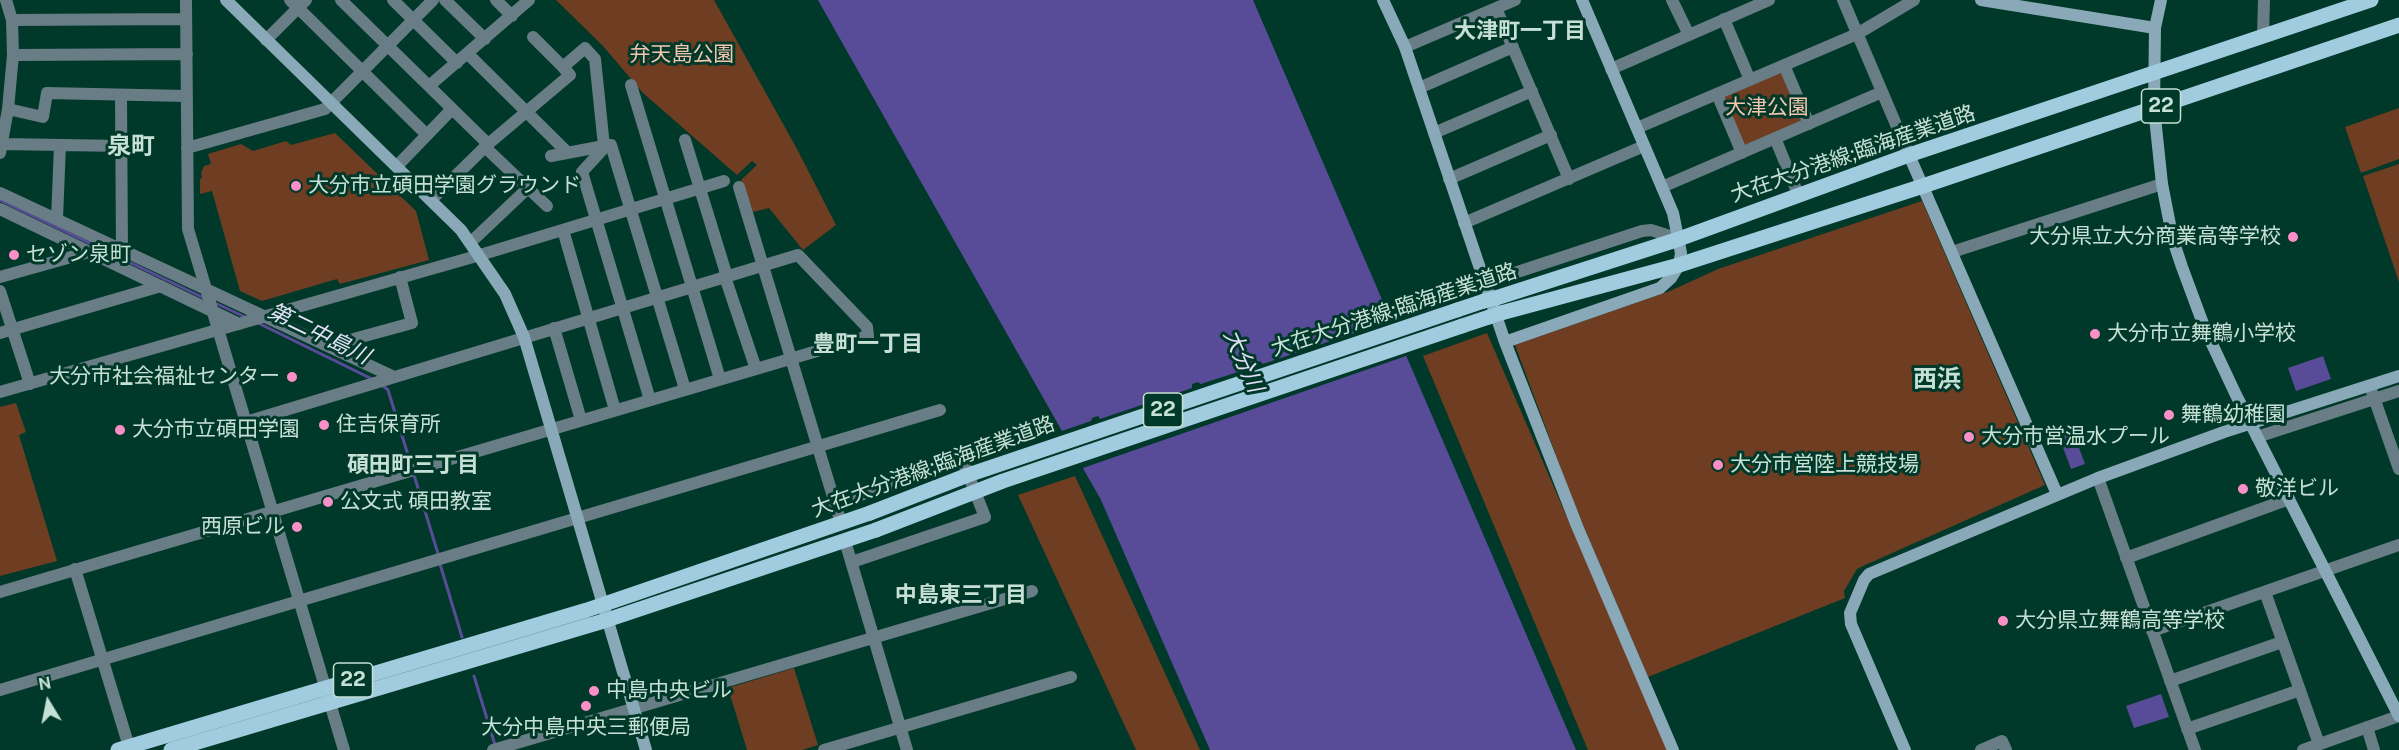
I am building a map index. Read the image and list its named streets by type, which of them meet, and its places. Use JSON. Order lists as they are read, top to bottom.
{
  "streets": {
    "main road": ["22", "大在大分港線;臨海産業道路"]
  },
  "districts": [
    "大津町一丁目",
    "泉町",
    "豊町一丁目",
    "西浜",
    "碩田町三丁目",
    "中島東三丁目"
  ],
  "water": ["第二中島川", "大分川"],
  "parks": ["弁天島公園", "大津公園"],
  "places": [
    "大分市立碩田学園グラウンド",
    "大分県立大分商業高等学校",
    "セゾン泉町",
    "大分市立舞鶴小学校",
    "大分市社会福祉センター",
    "舞鶴幼稚園",
    "住吉保育所",
    "大分市立碩田学園",
    "大分市営温水プール",
    "大分市営陸上競技場",
    "敬洋ビル",
    "公文式 碩田教室",
    "西原ビル",
    "大分県立舞鶴高等学校",
    "中島中央ビル",
    "大分中島中央三郵便局"
  ],
  "north": "top"
}
